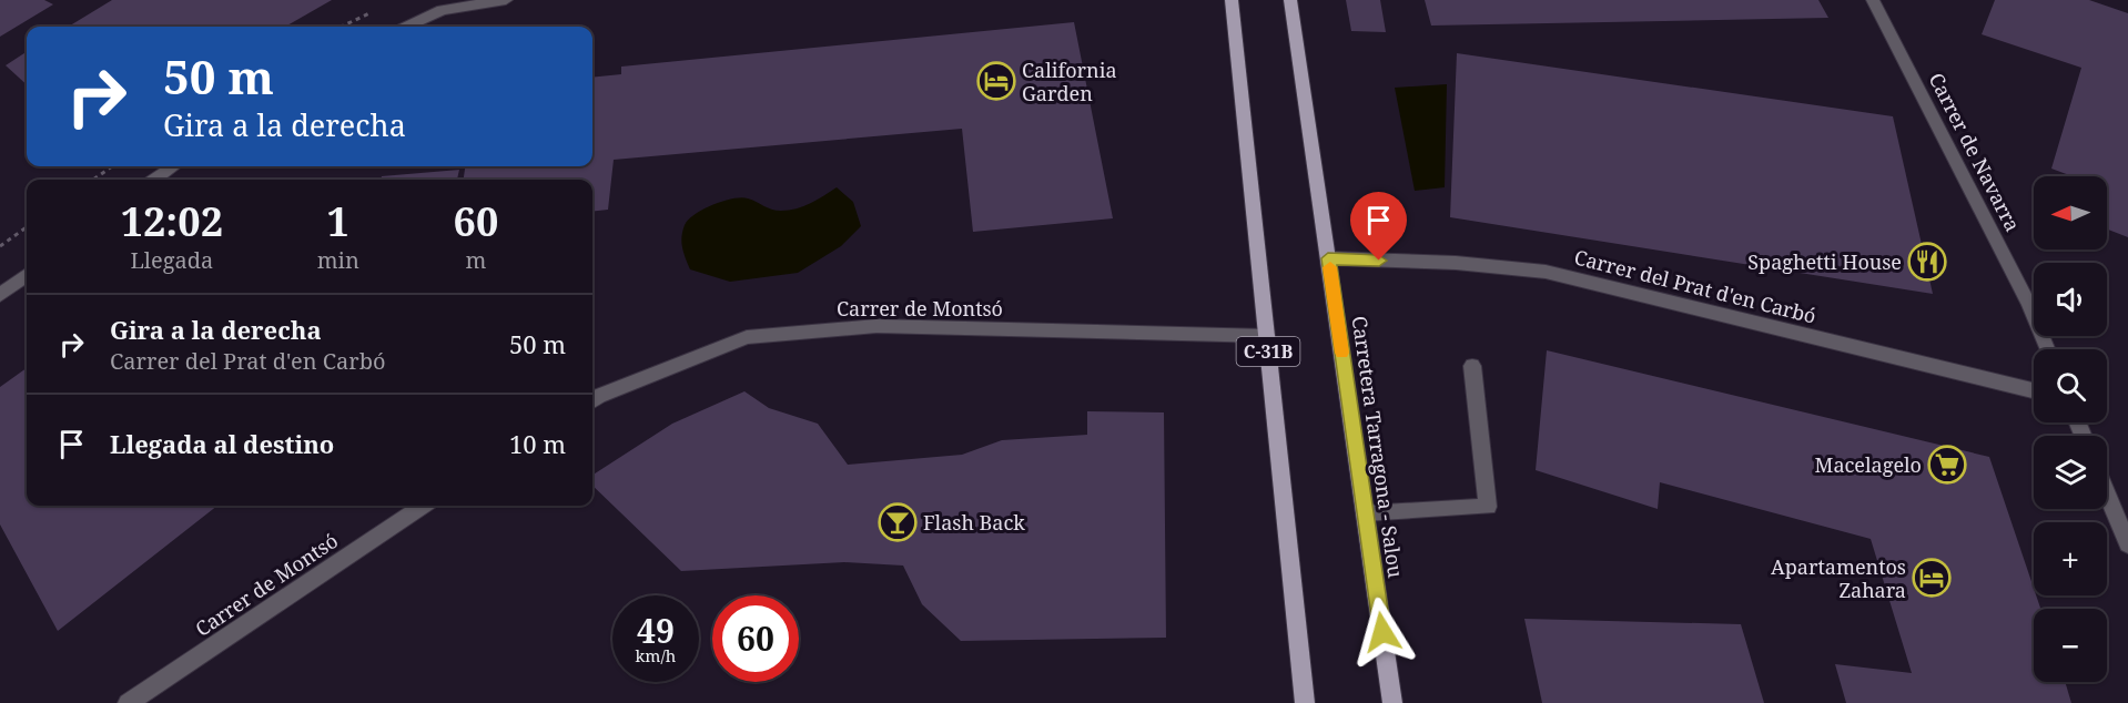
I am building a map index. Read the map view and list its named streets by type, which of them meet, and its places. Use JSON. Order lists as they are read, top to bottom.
{
  "streets": {
    "main road": ["C-31B", "Carretera Tarragona - Salou"],
    "street": ["Carrer de Navarra", "Carrer del Prat d'en Carbó", "Carrer de Montsó"]
  },
  "crossings": [
    ["Carrer del Prat d'en Carbó", "Carretera Tarragona - Salou"],
    ["Carrer de Montsó", "C-31B"]
  ],
  "places": {
    "hotel": ["California Garden", "Apartamentos Zahara"],
    "restaurant": ["Spaghetti House"],
    "supermarket": ["Macelagelo"],
    "bar": ["Flash Back"]
  },
  "north": "left",
  "page": {
    "turn": ["50 m", "Gira a la derecha"],
    "map_buttons": ["+", "−"],
    "eta": [
      "12:02",
      "Llegada",
      "1",
      "min",
      "60",
      "m"
    ],
    "list": [
      {
        "name": "Gira a la derecha",
        "note": "Carrer del Prat d'en Carbó",
        "value": "50 m"
      },
      {
        "name": "Llegada al destino",
        "value": "10 m"
      }
    ],
    "speed": "49 km/h",
    "limit": "60"
  }
}
